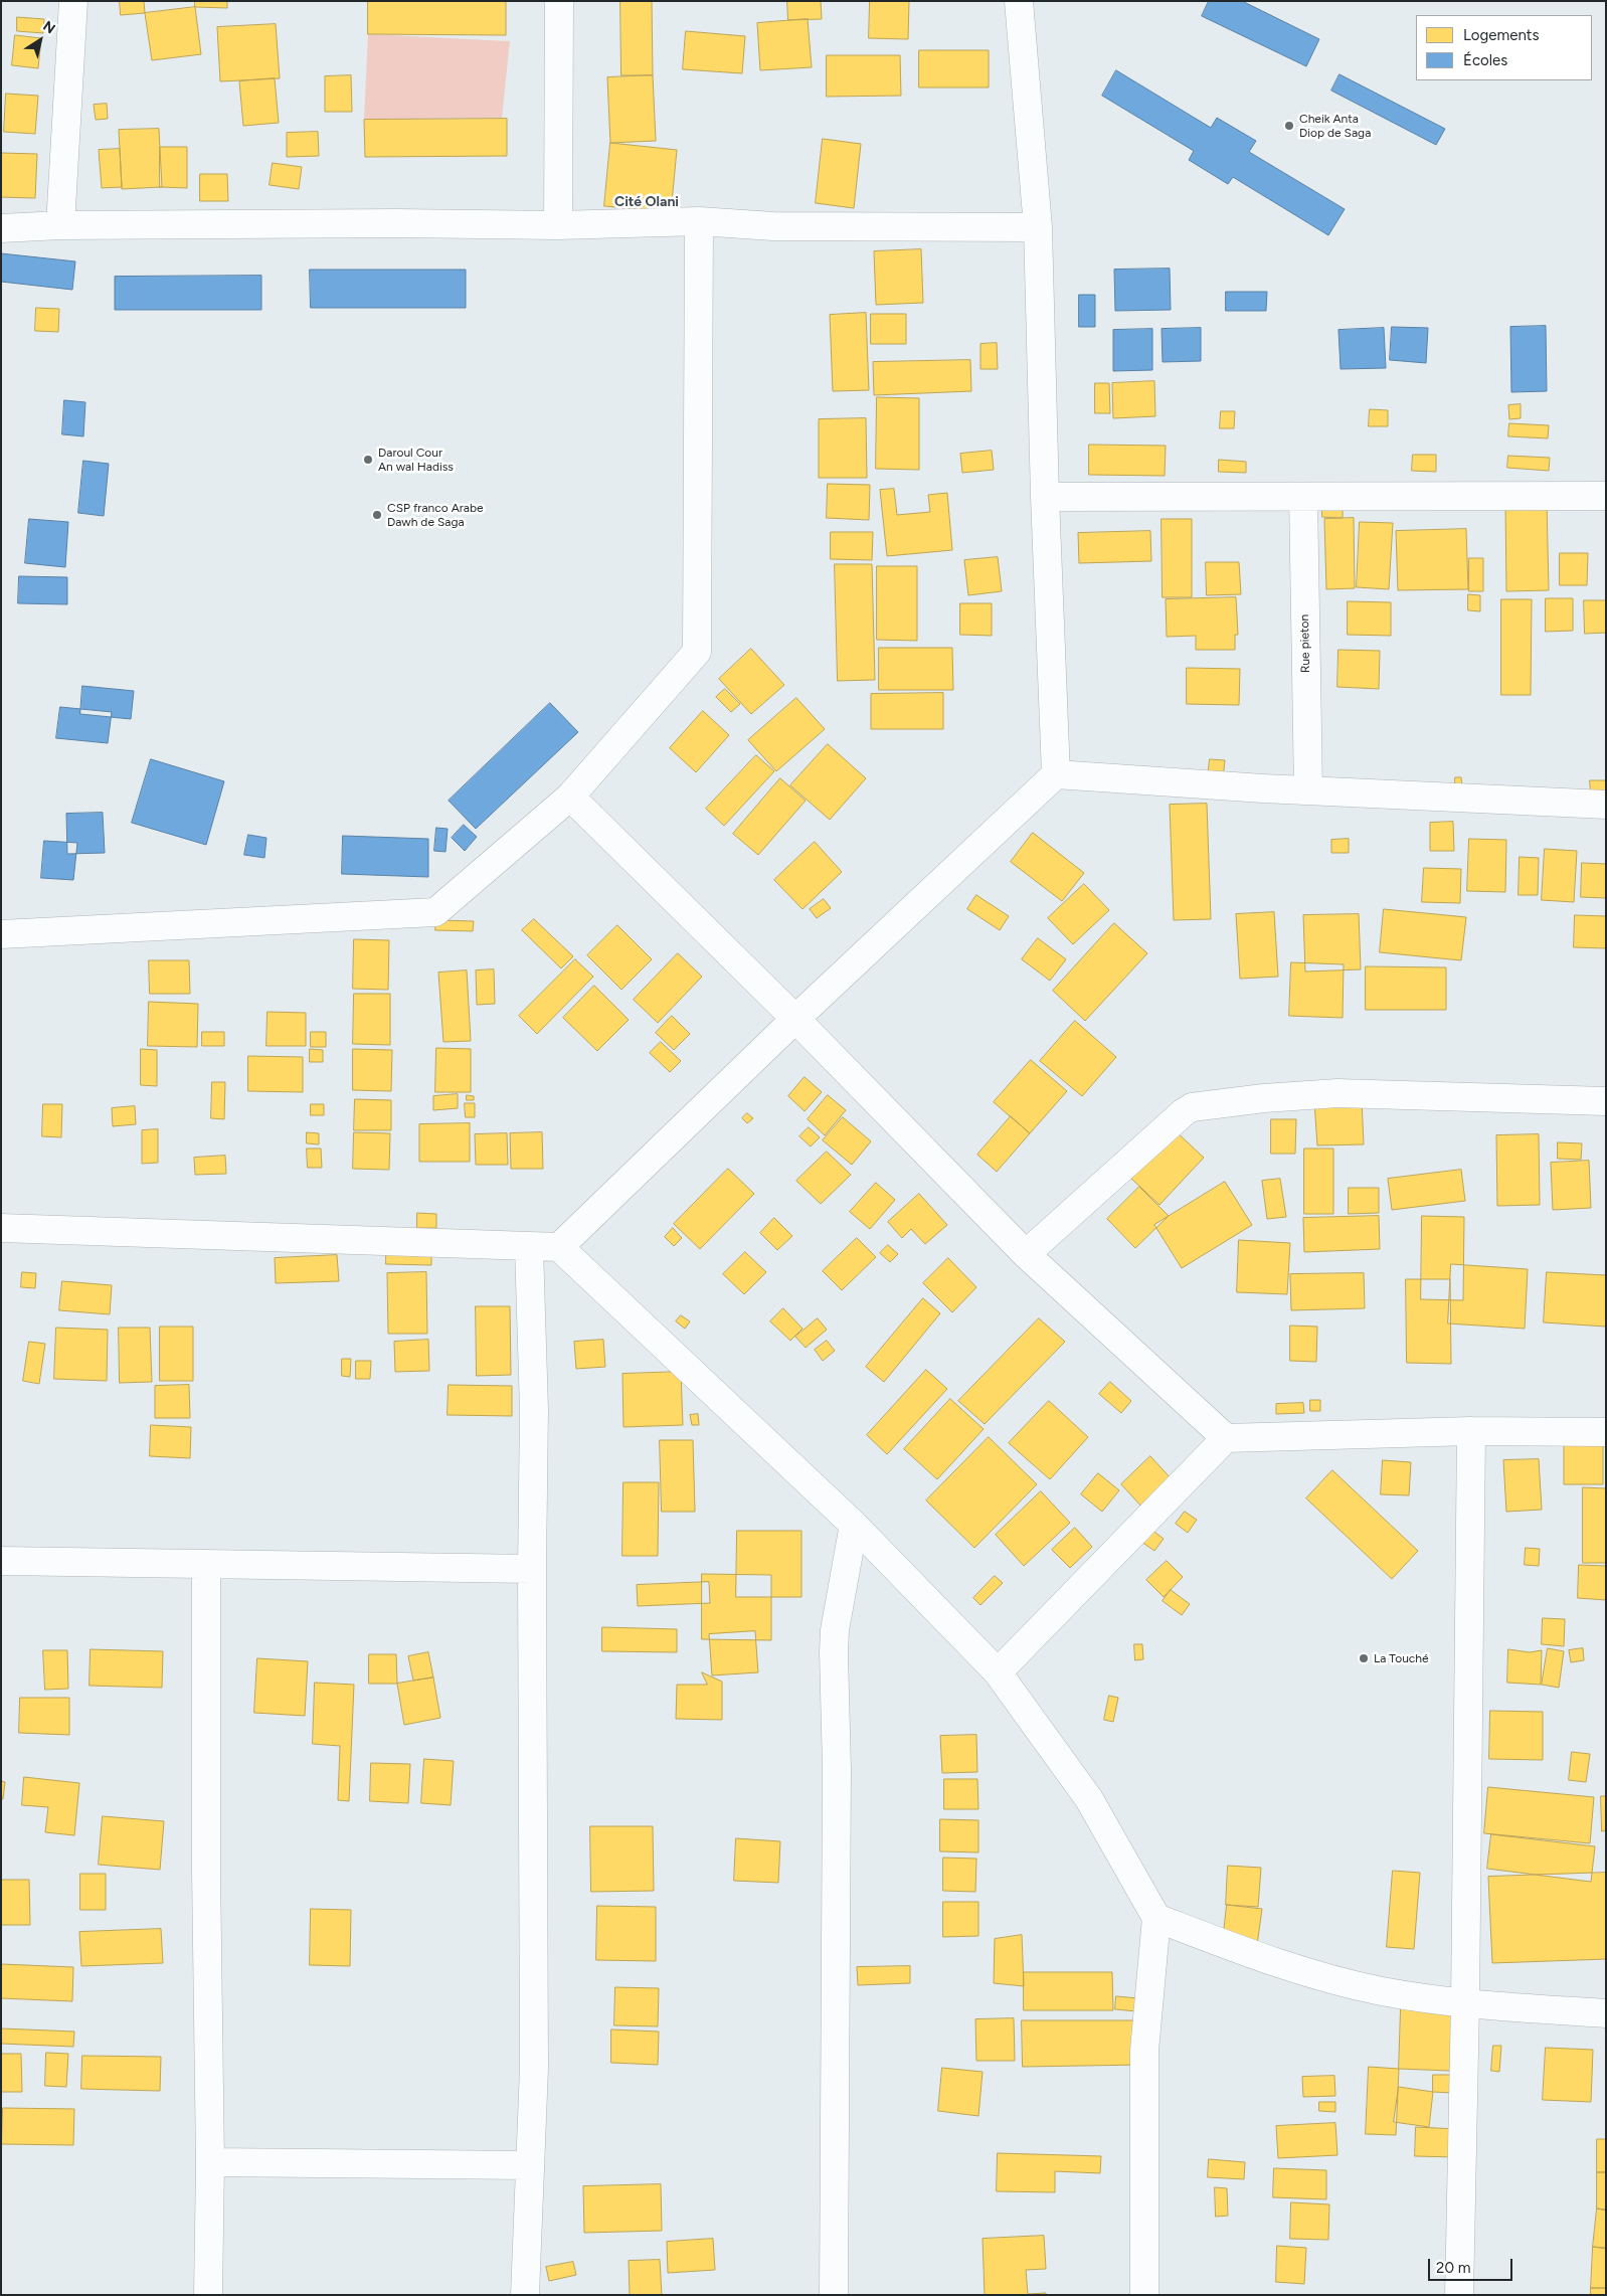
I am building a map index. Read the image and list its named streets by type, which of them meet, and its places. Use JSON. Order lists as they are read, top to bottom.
{
  "streets": {
    "street": ["Rue pieton"]
  },
  "districts": ["Cité Olani"],
  "places": [
    "Cheik Anta Diop de Saga",
    "Daroul Cour An wal Hadiss",
    "CSP franco Arabe Dawh de Saga",
    "La Touché"
  ],
  "legend": ["Logements", "Écoles"],
  "scale_bar": "20 m",
  "north": "top right"
}
